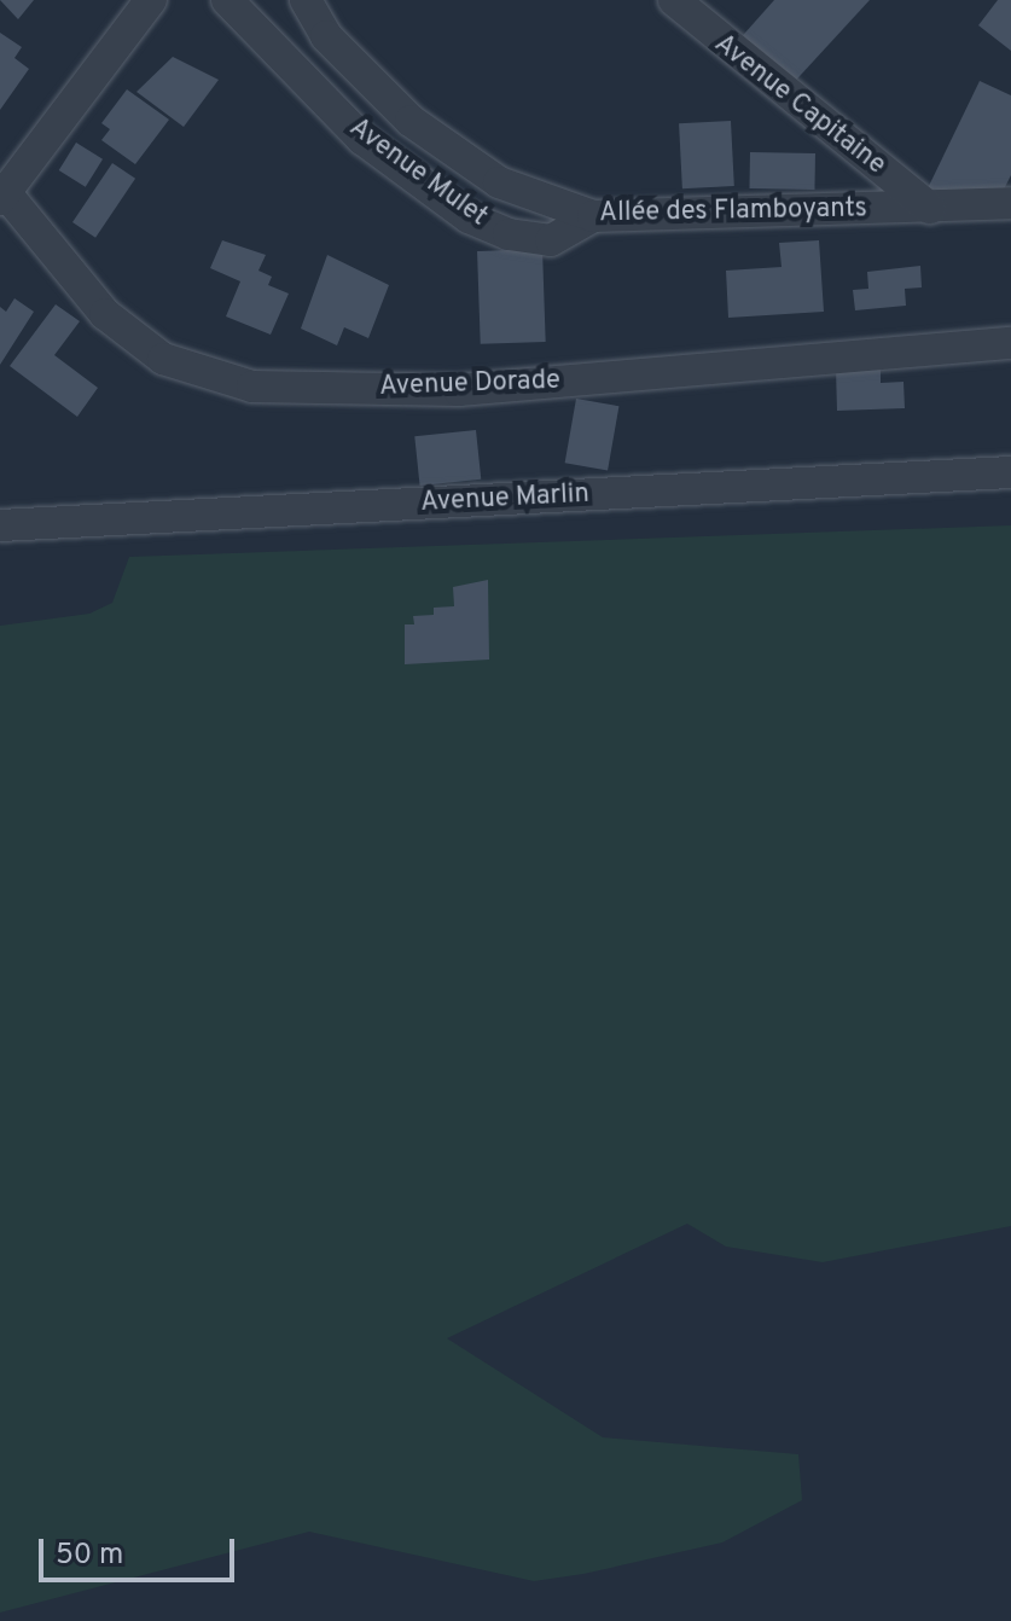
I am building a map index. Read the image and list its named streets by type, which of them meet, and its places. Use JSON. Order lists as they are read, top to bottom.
{
  "streets": {
    "street": [
      "Avenue Capitaine",
      "Avenue Mulet",
      "Allée des Flamboyants",
      "Avenue Dorade",
      "Avenue Marlin"
    ]
  },
  "crossings": [
    ["Avenue Capitaine", "Allée des Flamboyants"],
    ["Avenue Mulet", "Allée des Flamboyants"]
  ],
  "scale_bar": "50 m"
}
